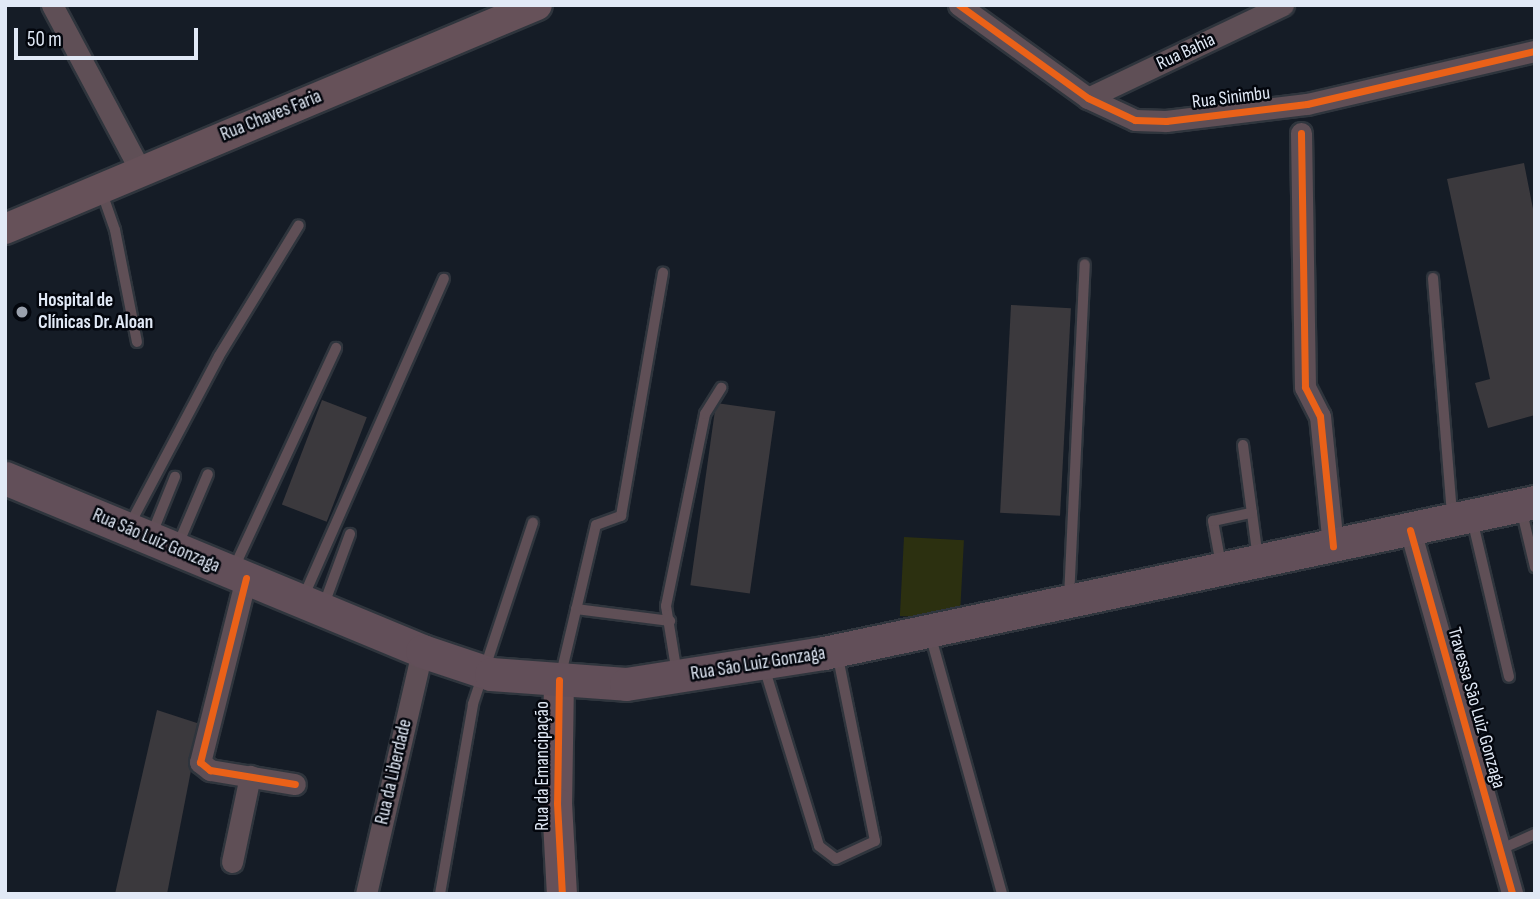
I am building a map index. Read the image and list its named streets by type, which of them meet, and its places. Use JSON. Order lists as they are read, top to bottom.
{
  "streets": {
    "main road": ["Rua Chaves Faria", "Rua São Luiz Gonzaga", "Rua da Emancipação"],
    "street": [
      "Rua Bahia",
      "Rua Sinimbu",
      "Travessa São Luiz Gonzaga",
      "Rua da Liberdade"
    ]
  },
  "crossings": [
    ["Rua Bahia", "Rua Sinimbu"],
    ["Rua São Luiz Gonzaga", "Travessa São Luiz Gonzaga"],
    ["Rua São Luiz Gonzaga", "Rua da Emancipação"],
    ["Rua São Luiz Gonzaga", "Rua da Liberdade"]
  ],
  "places": ["Hospital de Clínicas Dr. Aloan"],
  "scale_bar": "50 m"
}
